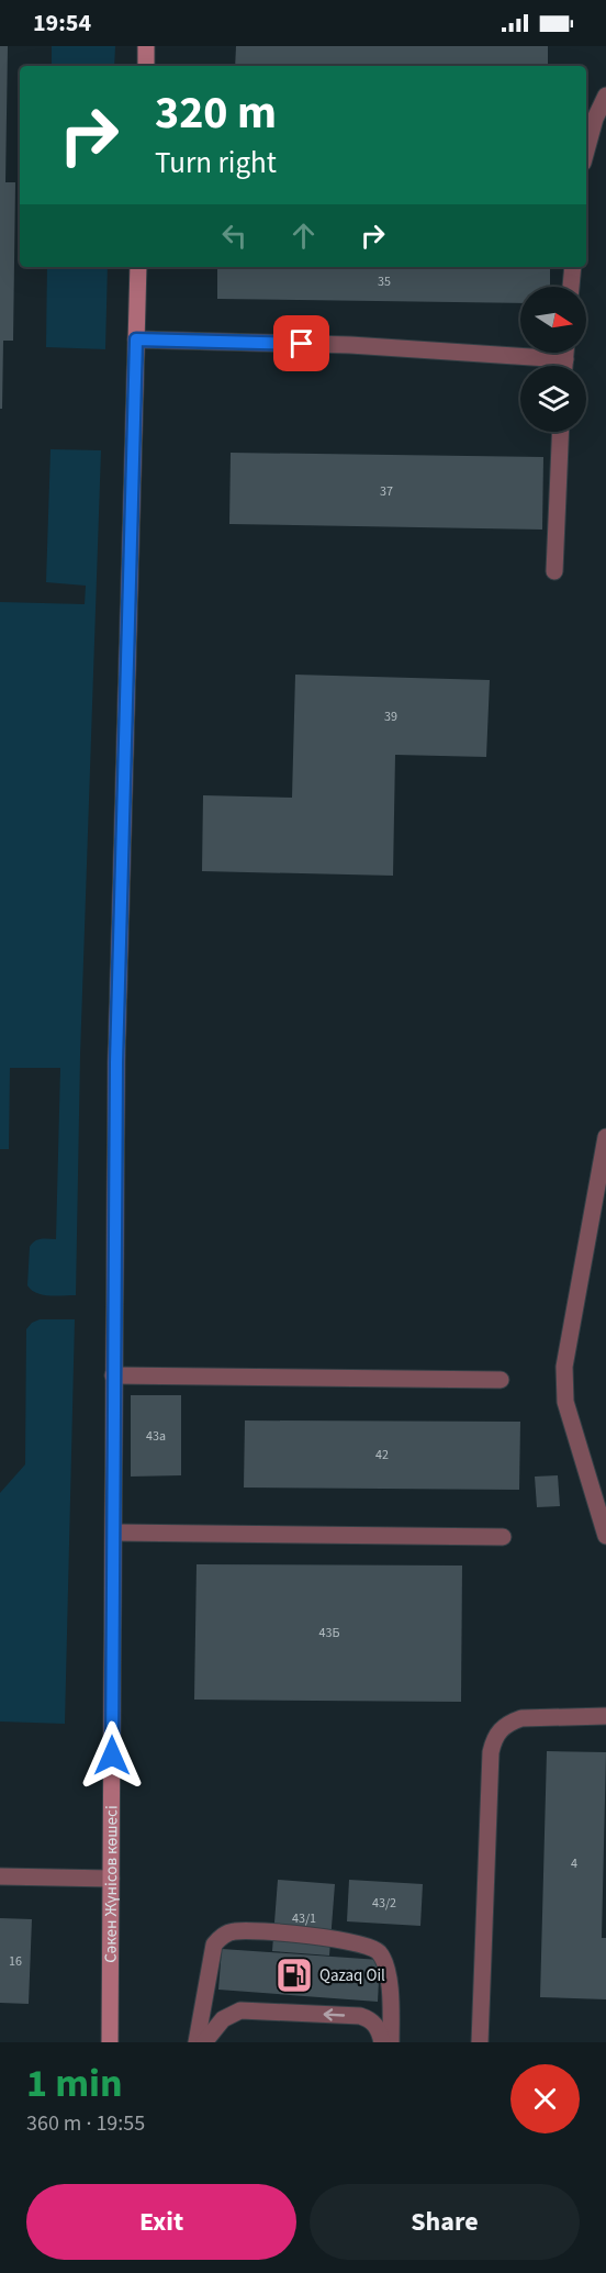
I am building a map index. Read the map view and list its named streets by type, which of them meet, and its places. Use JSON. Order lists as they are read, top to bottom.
{
  "streets": {
    "street": ["Сәкен Жүнісов көшесі"]
  },
  "places": {
    "fuel station": ["Qazaq Oil"]
  },
  "house_numbers": [
    "35",
    "37",
    "39",
    "43а",
    "42",
    "43Б",
    "4",
    "43/2",
    "43/1",
    "16"
  ],
  "north": "right",
  "page": {
    "status": "19:54",
    "turn": ["320 m", "Turn right"],
    "heading": ["1 min", "360 m · 19:55"],
    "buttons": ["Exit", "Share"]
  }
}
